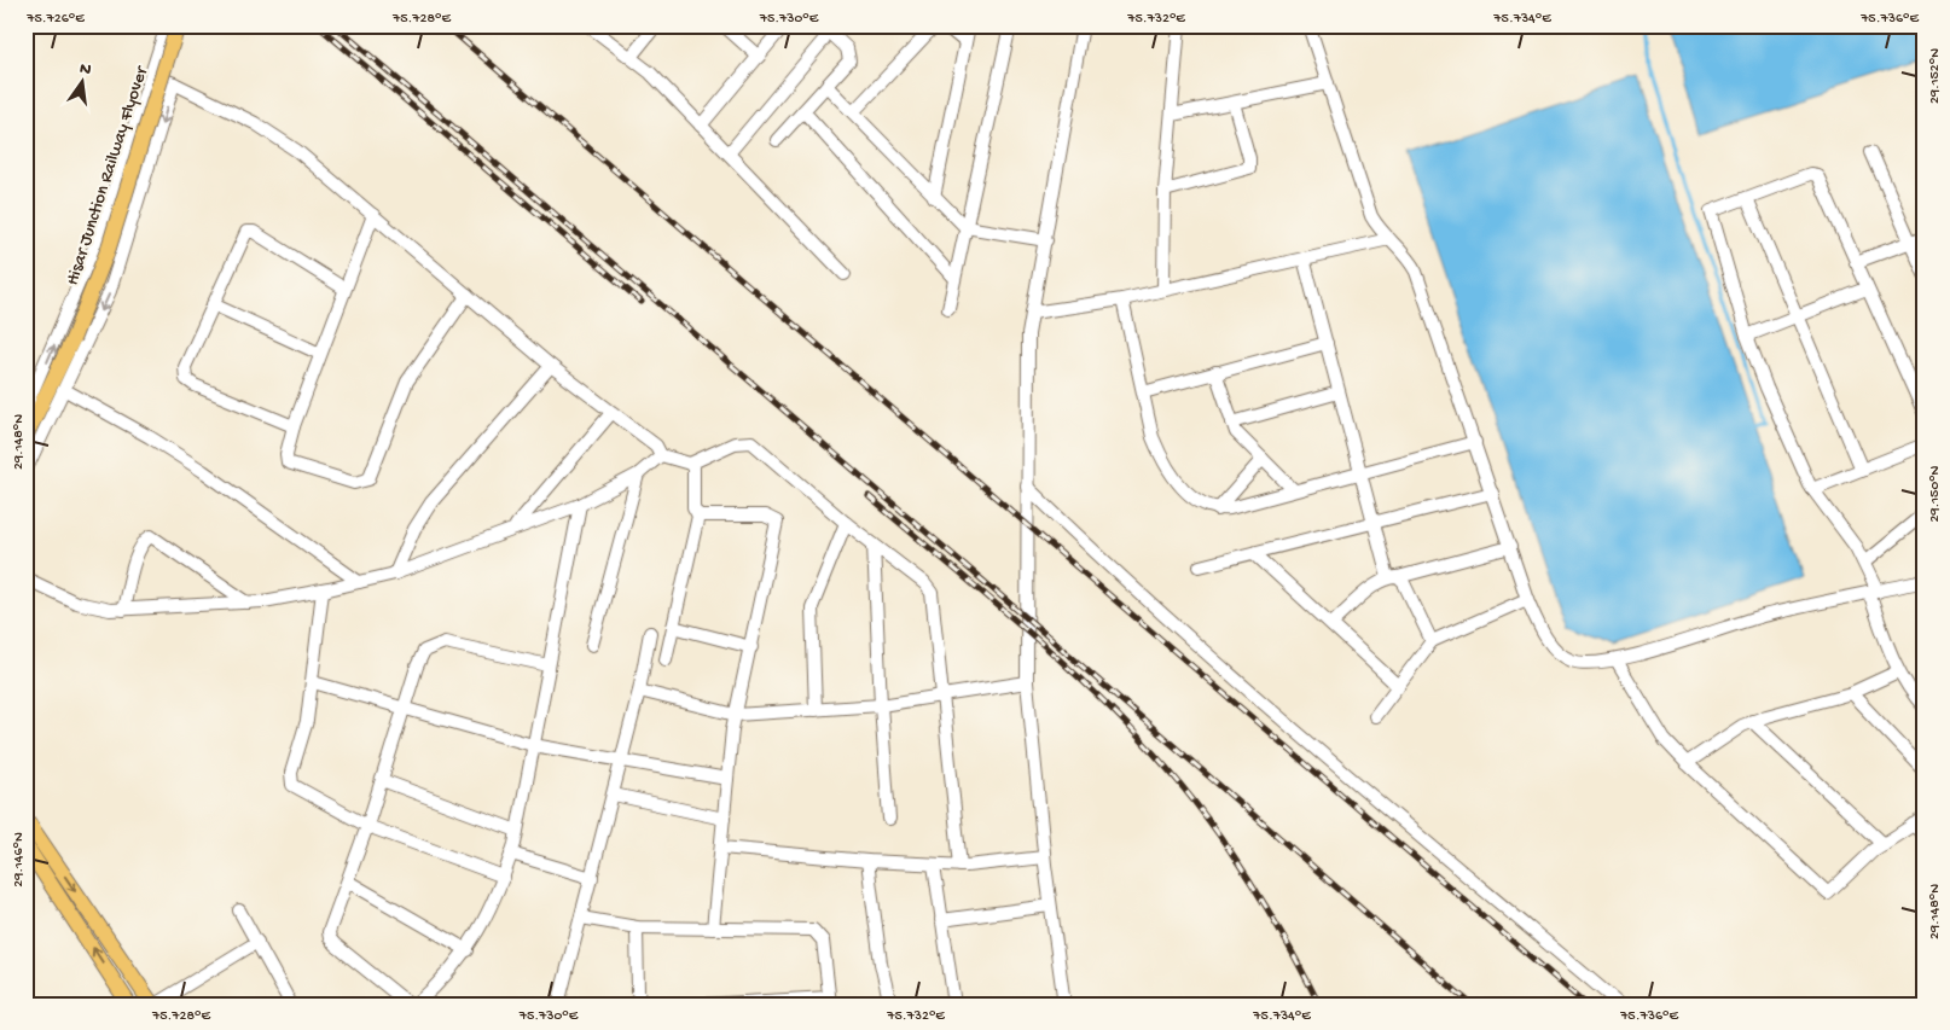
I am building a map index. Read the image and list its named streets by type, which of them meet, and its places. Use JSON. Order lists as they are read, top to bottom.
{
  "streets": {
    "main road": ["Hisar Junction Railway Flyover"]
  },
  "north": "top",
  "coordinates": [
    "75.726°E",
    "75.728°E",
    "75.730°E",
    "75.732°E",
    "75.734°E",
    "75.736°E",
    "29.152°N",
    "29.148°N",
    "29.150°N",
    "29.146°N"
  ]
}
